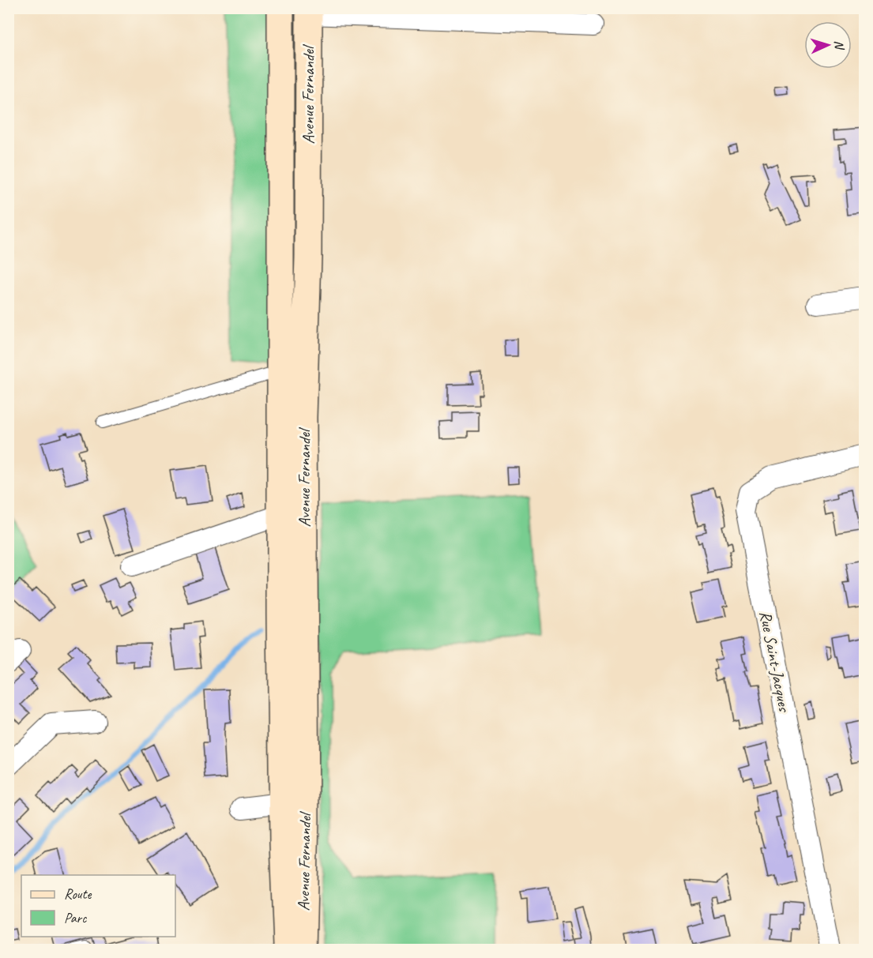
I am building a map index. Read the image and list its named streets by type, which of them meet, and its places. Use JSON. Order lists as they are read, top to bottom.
{
  "streets": {
    "main road": ["Avenue Fernandel"],
    "street": ["Rue Saint-Jacques"]
  },
  "legend": ["Route", "Parc"],
  "north": "right"
}
